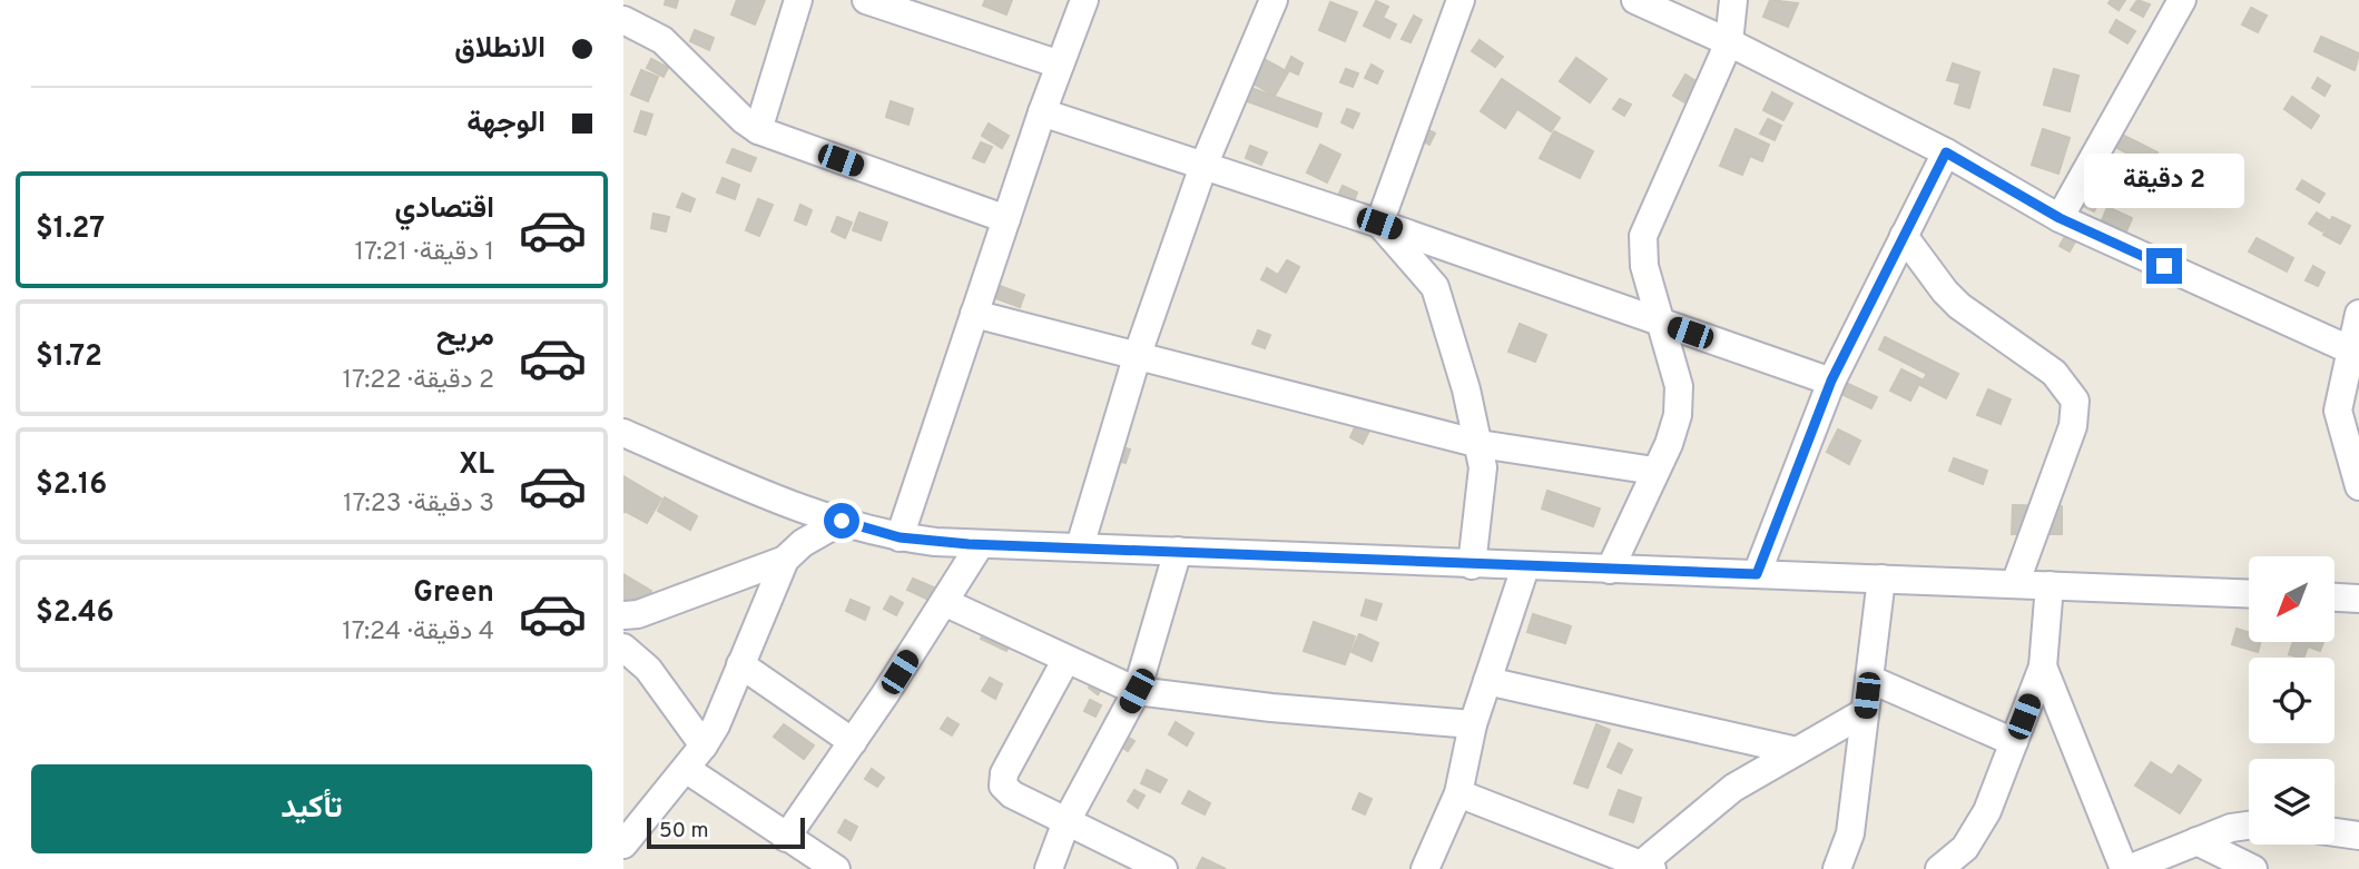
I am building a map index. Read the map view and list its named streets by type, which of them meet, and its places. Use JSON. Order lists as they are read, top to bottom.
{
  "scale_bar": "50 m",
  "north": "bottom left",
  "page": {
    "banner": ["الانطلاق", "الوجهة"],
    "bubble": "2 دقيقة",
    "list": [
      {
        "name": "اقتصادي",
        "note": "1 دقيقة · 17:21",
        "value": "$1.27"
      },
      {
        "name": "مريح",
        "note": "2 دقيقة · 17:22",
        "value": "$1.72"
      },
      {
        "name": "XL",
        "note": "3 دقيقة · 17:23",
        "value": "$2.16"
      },
      {
        "name": "Green",
        "note": "4 دقيقة · 17:24",
        "value": "$2.46"
      }
    ],
    "buttons": "تأكيد",
    "scale": "50 m"
  }
}
